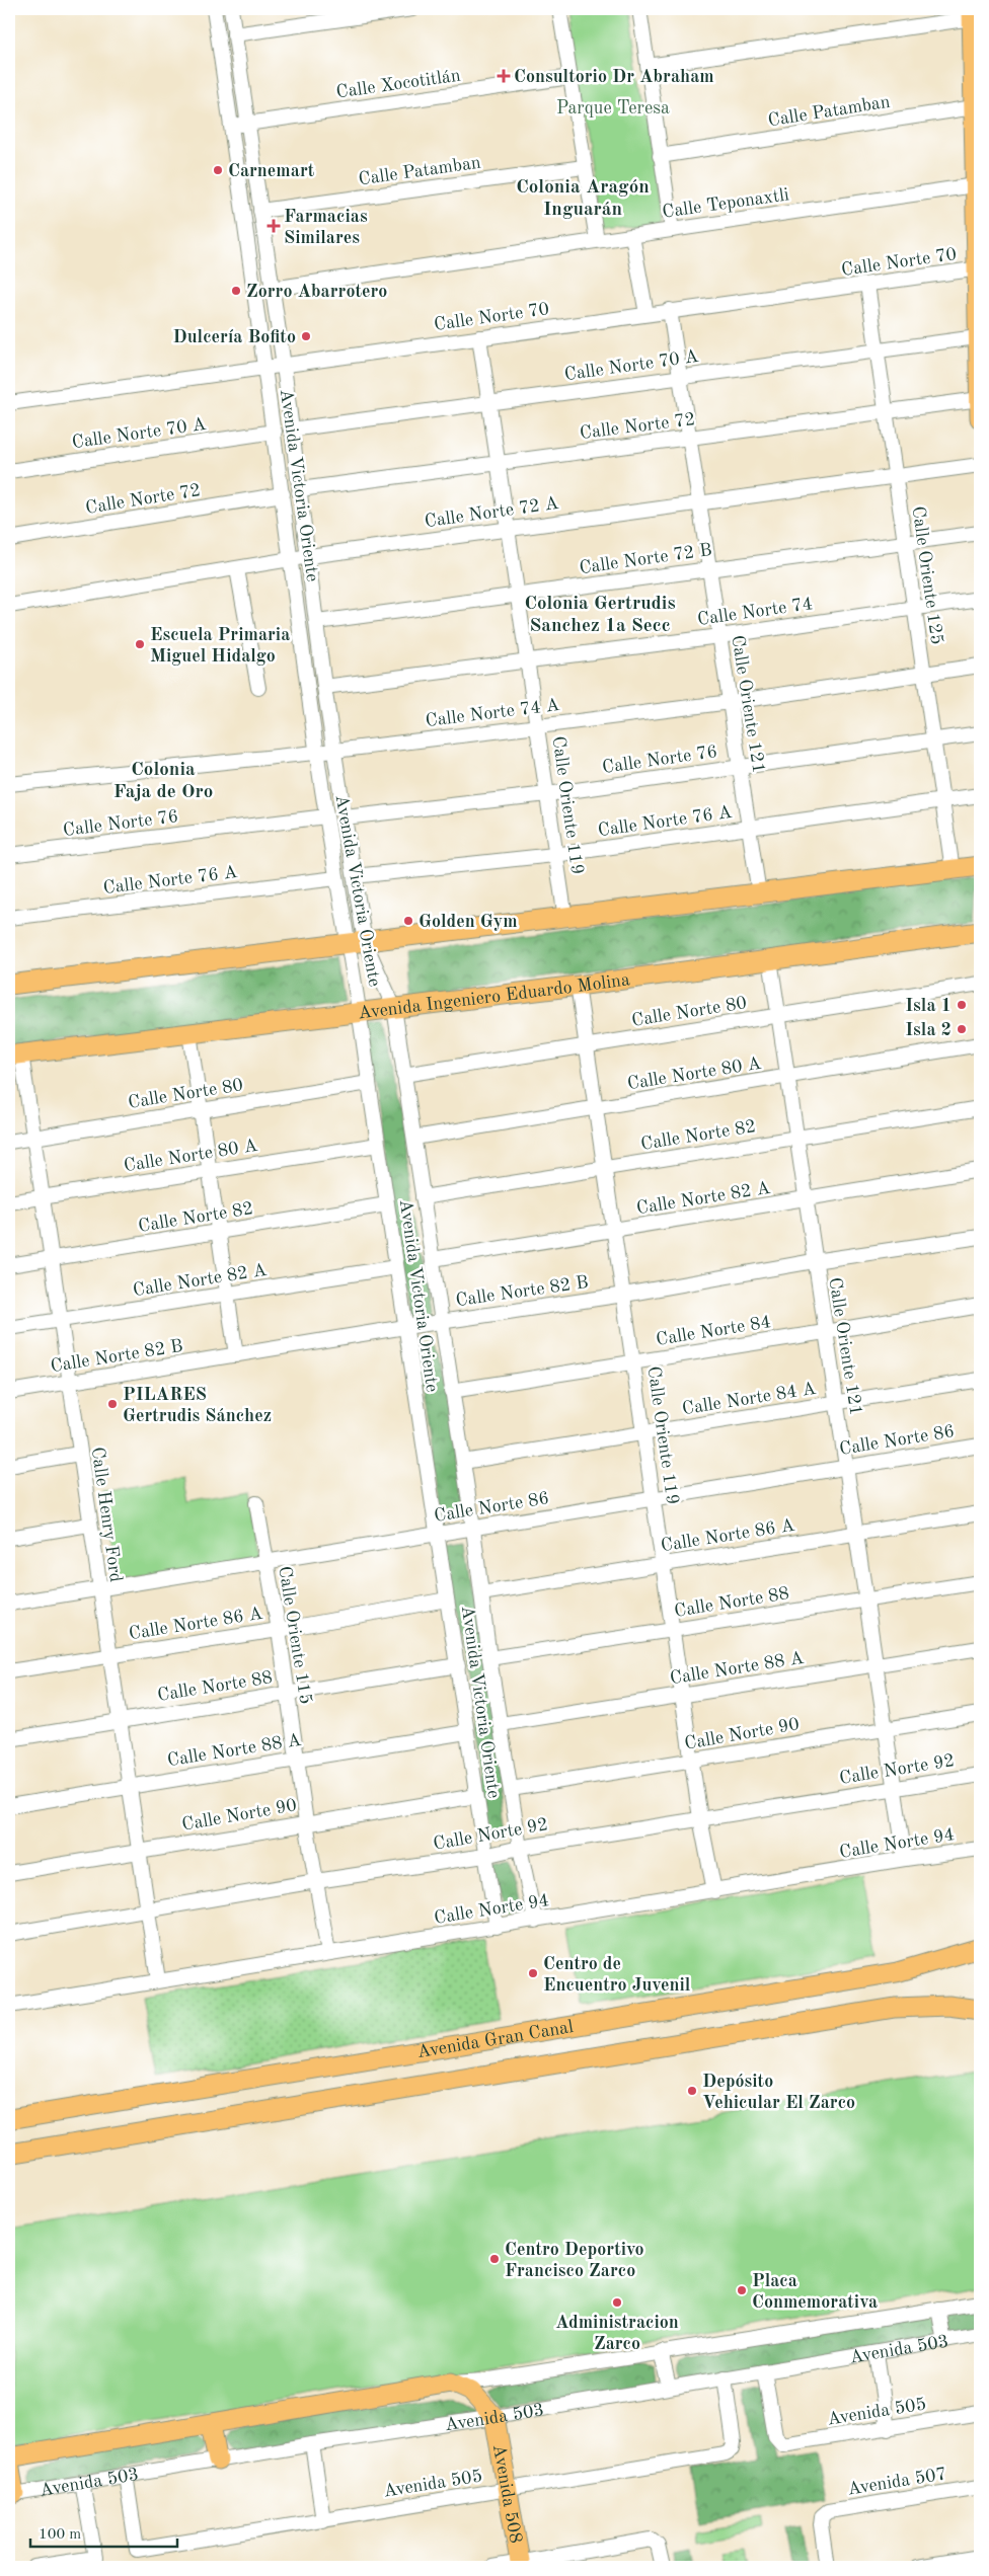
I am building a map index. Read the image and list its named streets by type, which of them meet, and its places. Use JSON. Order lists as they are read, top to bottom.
{
  "streets": {
    "main road": [
      "Avenida Ingeniero Eduardo Molina",
      "Avenida Gran Canal",
      "Avenida 503",
      "Avenida 508"
    ],
    "street": [
      "Calle Xocotitlán",
      "Calle Patamban",
      "Calle Teponaxtli",
      "Calle Norte 70",
      "Calle Norte 70 A",
      "Calle Norte 72",
      "Avenida Victoria Oriente",
      "Calle Norte 72 A",
      "Calle Norte 72 B",
      "Calle Oriente 125",
      "Calle Norte 74",
      "Calle Oriente 121",
      "Calle Norte 74 A",
      "Calle Norte 76",
      "Calle Oriente 119",
      "Calle Norte 76 A",
      "Calle Norte 80",
      "Calle Norte 80 A",
      "Calle Norte 82",
      "Calle Norte 82 A",
      "Calle Norte 82 B",
      "Calle Norte 84",
      "Calle Norte 84 A",
      "Calle Norte 86",
      "Calle Henry Ford",
      "Calle Norte 86 A",
      "Calle Norte 88",
      "Calle Oriente 115",
      "Calle Norte 88 A",
      "Calle Norte 90",
      "Calle Norte 92",
      "Calle Norte 94",
      "Avenida 505",
      "Avenida 507"
    ]
  },
  "crossings": [
    ["Calle Xocotitlán", "Avenida Victoria Oriente"],
    ["Calle Patamban", "Avenida Victoria Oriente"],
    ["Calle Teponaxtli", "Avenida Victoria Oriente"],
    ["Calle Norte 70", "Avenida Victoria Oriente"],
    ["Calle Norte 70", "Calle Oriente 125"],
    ["Calle Norte 70", "Calle Oriente 121"],
    ["Calle Norte 70", "Calle Oriente 119"],
    ["Calle Norte 70 A", "Avenida Victoria Oriente"],
    ["Calle Norte 70 A", "Calle Oriente 125"],
    ["Calle Norte 70 A", "Calle Oriente 121"],
    ["Calle Norte 70 A", "Calle Oriente 119"],
    ["Calle Norte 72", "Avenida Victoria Oriente"],
    ["Calle Norte 72", "Calle Oriente 125"],
    ["Calle Norte 72", "Calle Oriente 121"],
    ["Calle Norte 72", "Calle Oriente 119"],
    ["Avenida Victoria Oriente", "Calle Norte 72 A"],
    ["Avenida Victoria Oriente", "Calle Norte 72 B"],
    ["Avenida Victoria Oriente", "Calle Norte 74"],
    ["Avenida Victoria Oriente", "Calle Norte 74 A"],
    ["Avenida Victoria Oriente", "Calle Norte 76"],
    ["Avenida Victoria Oriente", "Calle Norte 76 A"],
    ["Avenida Victoria Oriente", "Avenida Ingeniero Eduardo Molina"],
    ["Avenida Victoria Oriente", "Calle Norte 80"],
    ["Avenida Victoria Oriente", "Calle Norte 80 A"],
    ["Avenida Victoria Oriente", "Calle Norte 82"],
    ["Avenida Victoria Oriente", "Calle Norte 82 A"],
    ["Avenida Victoria Oriente", "Calle Norte 82 B"],
    ["Avenida Victoria Oriente", "Calle Norte 84"],
    ["Avenida Victoria Oriente", "Calle Norte 84 A"],
    ["Avenida Victoria Oriente", "Calle Norte 86"],
    ["Avenida Victoria Oriente", "Calle Norte 86 A"],
    ["Avenida Victoria Oriente", "Calle Norte 88"],
    ["Avenida Victoria Oriente", "Calle Norte 88 A"],
    ["Avenida Victoria Oriente", "Calle Norte 90"],
    ["Avenida Victoria Oriente", "Calle Norte 92"],
    ["Avenida Victoria Oriente", "Calle Norte 94"],
    ["Calle Norte 72 A", "Calle Oriente 125"],
    ["Calle Norte 72 A", "Calle Oriente 121"],
    ["Calle Norte 72 A", "Calle Oriente 119"],
    ["Calle Norte 72 B", "Calle Oriente 125"],
    ["Calle Norte 72 B", "Calle Oriente 121"],
    ["Calle Norte 72 B", "Calle Oriente 119"],
    ["Calle Oriente 125", "Calle Norte 74"],
    ["Calle Oriente 125", "Calle Norte 74 A"],
    ["Calle Oriente 125", "Calle Norte 76"],
    ["Calle Oriente 125", "Calle Norte 76 A"],
    ["Calle Norte 74", "Calle Oriente 121"],
    ["Calle Norte 74", "Calle Oriente 119"],
    ["Calle Oriente 121", "Calle Norte 74 A"],
    ["Calle Oriente 121", "Calle Norte 76"],
    ["Calle Oriente 121", "Calle Norte 76 A"],
    ["Calle Oriente 121", "Avenida Ingeniero Eduardo Molina"],
    ["Calle Oriente 121", "Calle Norte 80"],
    ["Calle Oriente 121", "Calle Norte 80 A"],
    ["Calle Oriente 121", "Calle Norte 82"],
    ["Calle Oriente 121", "Calle Norte 82 A"],
    ["Calle Oriente 121", "Calle Norte 82 B"],
    ["Calle Oriente 121", "Calle Norte 84"],
    ["Calle Oriente 121", "Calle Norte 84 A"],
    ["Calle Oriente 121", "Calle Norte 86"],
    ["Calle Oriente 121", "Calle Norte 86 A"],
    ["Calle Oriente 121", "Calle Norte 88"],
    ["Calle Oriente 121", "Calle Norte 88 A"],
    ["Calle Oriente 121", "Calle Norte 90"],
    ["Calle Oriente 121", "Calle Norte 92"],
    ["Calle Oriente 121", "Calle Norte 94"],
    ["Calle Norte 74 A", "Calle Oriente 119"],
    ["Calle Norte 76", "Calle Oriente 119"],
    ["Calle Oriente 119", "Calle Norte 76 A"],
    ["Calle Oriente 119", "Avenida Ingeniero Eduardo Molina"],
    ["Calle Oriente 119", "Calle Norte 80"],
    ["Calle Oriente 119", "Calle Norte 80 A"],
    ["Calle Oriente 119", "Calle Norte 82"],
    ["Calle Oriente 119", "Calle Norte 82 A"],
    ["Calle Oriente 119", "Calle Norte 82 B"],
    ["Calle Oriente 119", "Calle Norte 84"],
    ["Calle Oriente 119", "Calle Norte 84 A"],
    ["Calle Oriente 119", "Calle Norte 86"],
    ["Calle Oriente 119", "Calle Norte 86 A"],
    ["Calle Oriente 119", "Calle Norte 88"],
    ["Calle Oriente 119", "Calle Norte 88 A"],
    ["Calle Oriente 119", "Calle Norte 90"],
    ["Calle Oriente 119", "Calle Norte 92"],
    ["Calle Oriente 119", "Calle Norte 94"],
    ["Avenida Ingeniero Eduardo Molina", "Calle Henry Ford"],
    ["Calle Norte 80", "Calle Henry Ford"],
    ["Calle Norte 80 A", "Calle Henry Ford"],
    ["Calle Norte 82", "Calle Henry Ford"],
    ["Calle Norte 82 A", "Calle Henry Ford"],
    ["Calle Norte 82 B", "Calle Henry Ford"],
    ["Calle Norte 86", "Calle Henry Ford"],
    ["Calle Norte 86", "Calle Oriente 115"],
    ["Calle Henry Ford", "Calle Norte 86 A"],
    ["Calle Henry Ford", "Calle Norte 88"],
    ["Calle Henry Ford", "Calle Norte 88 A"],
    ["Calle Henry Ford", "Calle Norte 90"],
    ["Calle Henry Ford", "Calle Norte 92"],
    ["Calle Henry Ford", "Calle Norte 94"],
    ["Calle Norte 86 A", "Calle Oriente 115"],
    ["Calle Norte 88", "Calle Oriente 115"],
    ["Calle Oriente 115", "Calle Norte 88 A"],
    ["Calle Oriente 115", "Calle Norte 90"],
    ["Calle Oriente 115", "Calle Norte 92"],
    ["Calle Oriente 115", "Calle Norte 94"],
    ["Avenida 503", "Avenida 505"],
    ["Avenida 503", "Avenida 508"],
    ["Avenida 505", "Avenida 508"]
  ],
  "districts": ["Colonia Aragón Inguarán", "Colonia Gertrudis Sanchez 1a Secc", "Colonia Faja de Oro"],
  "parks": ["Parque Teresa"],
  "places": {
    "health": ["Consultorio Dr Abraham", "Farmacias Similares"],
    "other": [
      "Carnemart",
      "Zorro Abarrotero",
      "Dulcería Bofito",
      "Escuela Primaria Miguel Hidalgo",
      "Golden Gym",
      "Isla 1",
      "Isla 2",
      "PILARES Gertrudis Sánchez",
      "Centro de Encuentro Juvenil",
      "Depósito Vehicular El Zarco",
      "Centro Deportivo Francisco Zarco",
      "Placa Conmemorativa",
      "Administracion Zarco"
    ]
  },
  "scale_bar": "100 m"
}
